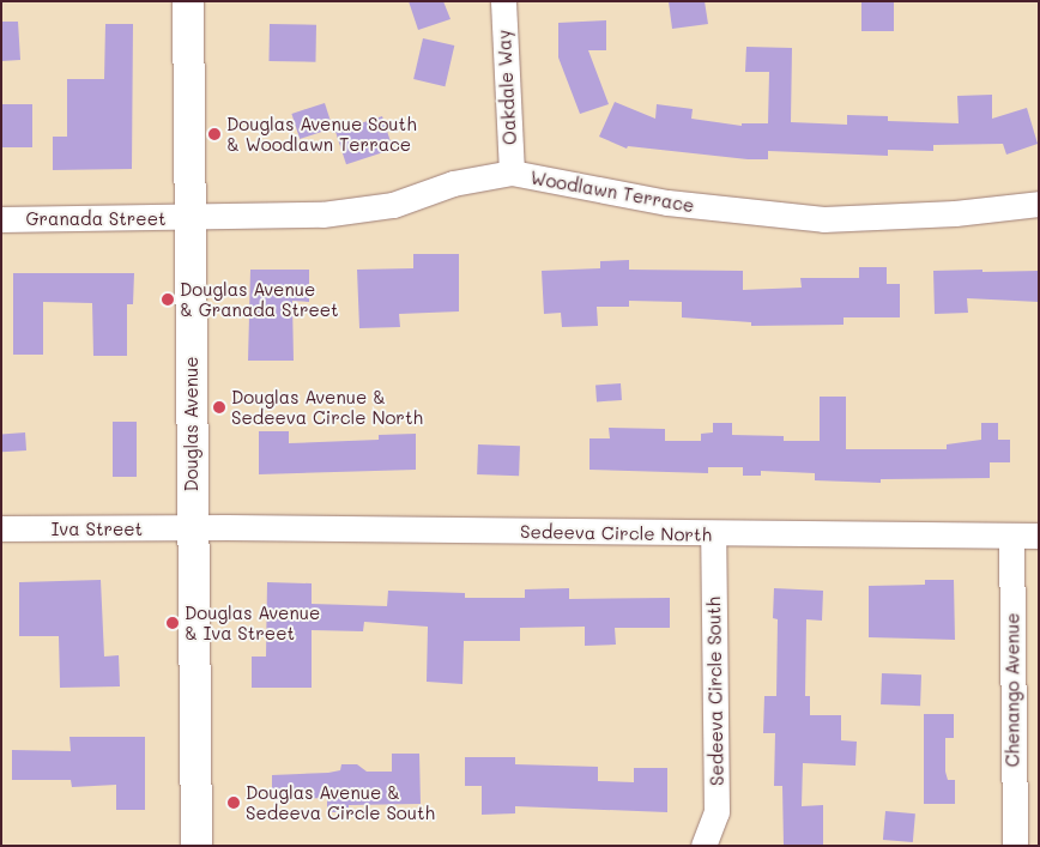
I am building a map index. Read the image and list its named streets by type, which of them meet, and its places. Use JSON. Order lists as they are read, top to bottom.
{
  "streets": {
    "street": [
      "Oakdale Way",
      "Woodlawn Terrace",
      "Granada Street",
      "Douglas Avenue",
      "Iva Street",
      "Sedeeva Circle North",
      "Chenango Avenue",
      "Sedeeva Circle South"
    ]
  },
  "crossings": [
    ["Oakdale Way", "Woodlawn Terrace"],
    ["Woodlawn Terrace", "Granada Street"],
    ["Woodlawn Terrace", "Douglas Avenue"],
    ["Granada Street", "Douglas Avenue"],
    ["Douglas Avenue", "Iva Street"],
    ["Douglas Avenue", "Sedeeva Circle North"],
    ["Iva Street", "Sedeeva Circle North"],
    ["Sedeeva Circle North", "Chenango Avenue"],
    ["Sedeeva Circle North", "Sedeeva Circle South"]
  ],
  "places": [
    "Douglas Avenue South & Woodlawn Terrace",
    "Douglas Avenue & Granada Street",
    "Douglas Avenue & Sedeeva Circle North",
    "Douglas Avenue & Iva Street",
    "Douglas Avenue & Sedeeva Circle South"
  ]
}
